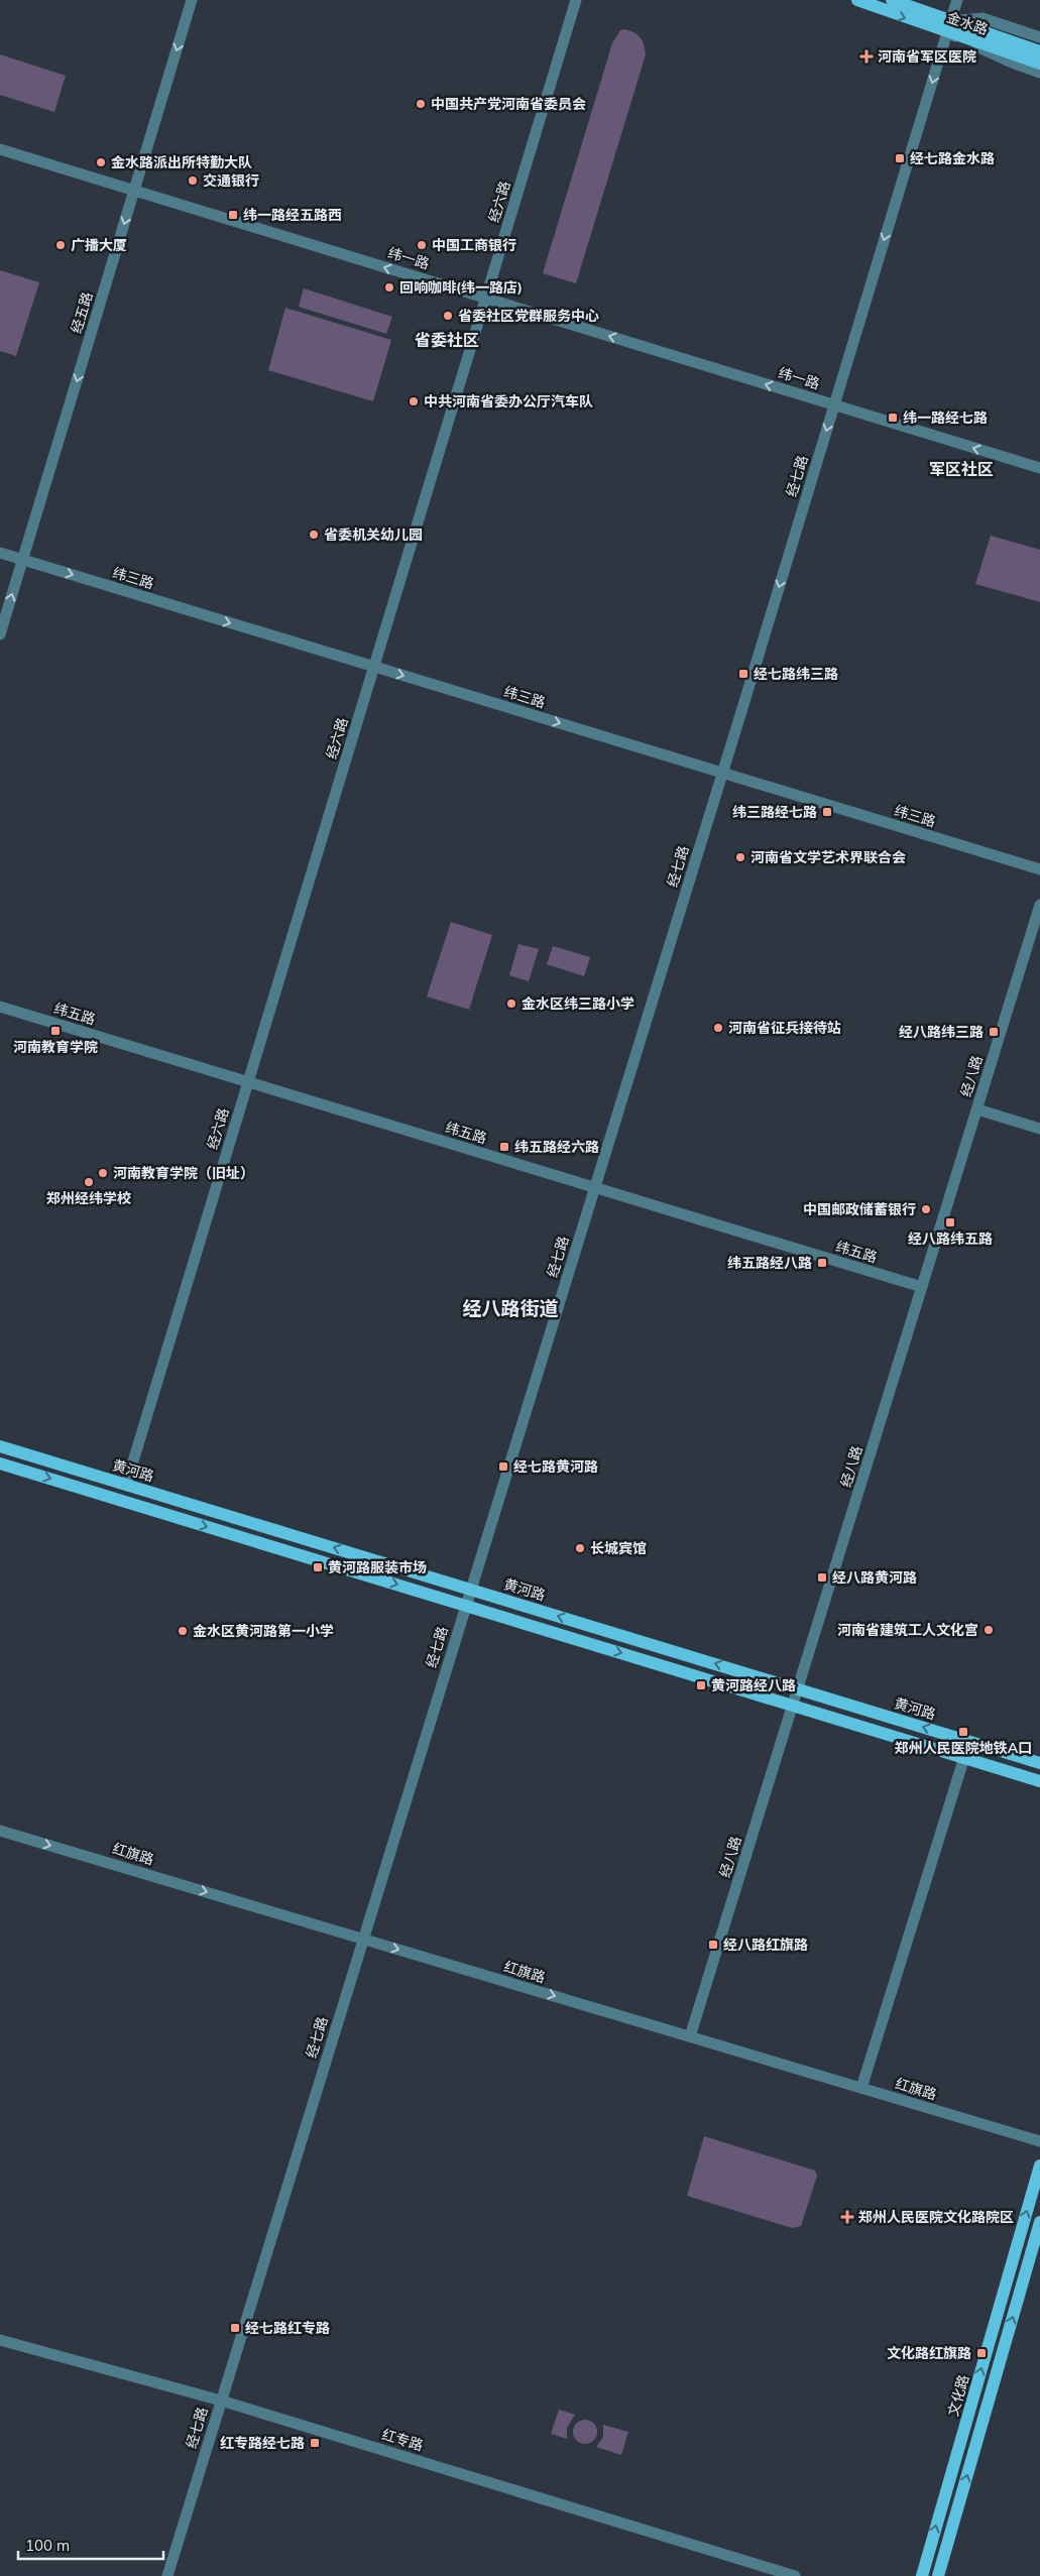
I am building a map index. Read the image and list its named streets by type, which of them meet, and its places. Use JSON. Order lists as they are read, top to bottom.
{
  "streets": {
    "main road": ["金水路", "黄河路", "文化路"],
    "street": [
      "经六路",
      "纬一路",
      "经五路",
      "经七路",
      "纬三路",
      "纬五路",
      "经八路",
      "红旗路",
      "红专路"
    ]
  },
  "crossings": [
    ["金水路", "经七路"],
    ["经六路", "纬一路"],
    ["经六路", "纬三路"],
    ["经六路", "纬五路"],
    ["经六路", "黄河路"],
    ["纬一路", "经五路"],
    ["纬一路", "经七路"],
    ["经五路", "纬三路"],
    ["经七路", "纬三路"],
    ["经七路", "纬五路"],
    ["经七路", "黄河路"],
    ["经七路", "红旗路"],
    ["经七路", "红专路"],
    ["纬五路", "经八路"],
    ["经八路", "黄河路"],
    ["经八路", "红旗路"]
  ],
  "one_way": ["纬一路", "纬三路", "红旗路"],
  "districts": ["省委社区", "军区社区", "经八路街道"],
  "places": {
    "health": ["河南省军区医院", "郑州人民医院文化路院区"],
    "other": [
      "中国共产党河南省委员会",
      "金水路派出所特勤大队",
      "交通银行",
      "广播大厦",
      "中国工商银行",
      "回响咖啡(纬一路店)",
      "省委社区党群服务中心",
      "中共河南省委办公厅汽车队",
      "省委机关幼儿园",
      "河南省文学艺术界联合会",
      "金水区纬三路小学",
      "河南省征兵接待站",
      "河南教育学院（旧址）",
      "郑州经纬学校",
      "中国邮政储蓄银行",
      "长城宾馆",
      "河南省建筑工人文化宫",
      "金水区黄河路第一小学"
    ],
    "transit": [
      "经七路金水路",
      "纬一路经五路西",
      "纬一路经七路",
      "经七路纬三路",
      "纬三路经七路",
      "河南教育学院",
      "经八路纬三路",
      "纬五路经六路",
      "经八路纬五路",
      "纬五路经八路",
      "经七路黄河路",
      "黄河路服装市场",
      "经八路黄河路",
      "黄河路经八路",
      "郑州人民医院地铁A口",
      "经八路红旗路",
      "经七路红专路",
      "文化路红旗路",
      "红专路经七路"
    ]
  },
  "scale_bar": "100 m"
}
